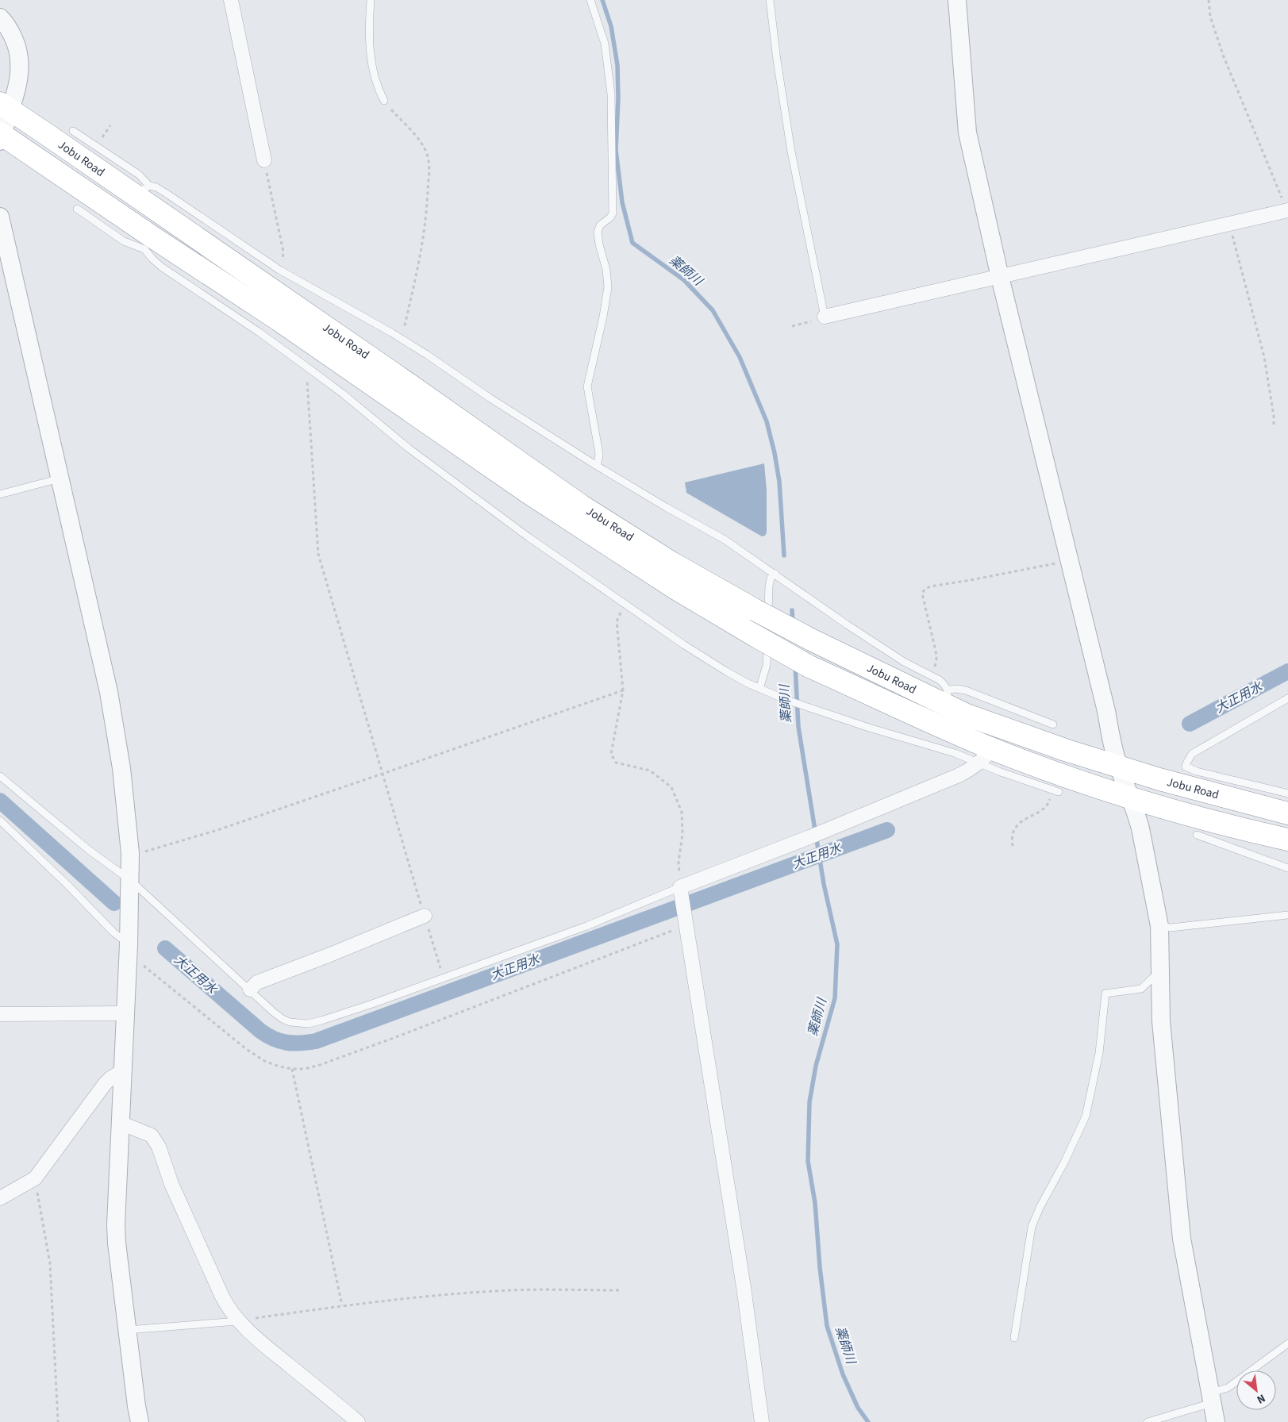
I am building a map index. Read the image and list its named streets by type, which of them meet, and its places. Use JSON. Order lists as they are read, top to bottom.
{
  "streets": {
    "highway": ["Jobu Road"]
  },
  "water": ["薬師川", "大正用水"],
  "north": "bottom right"
}
